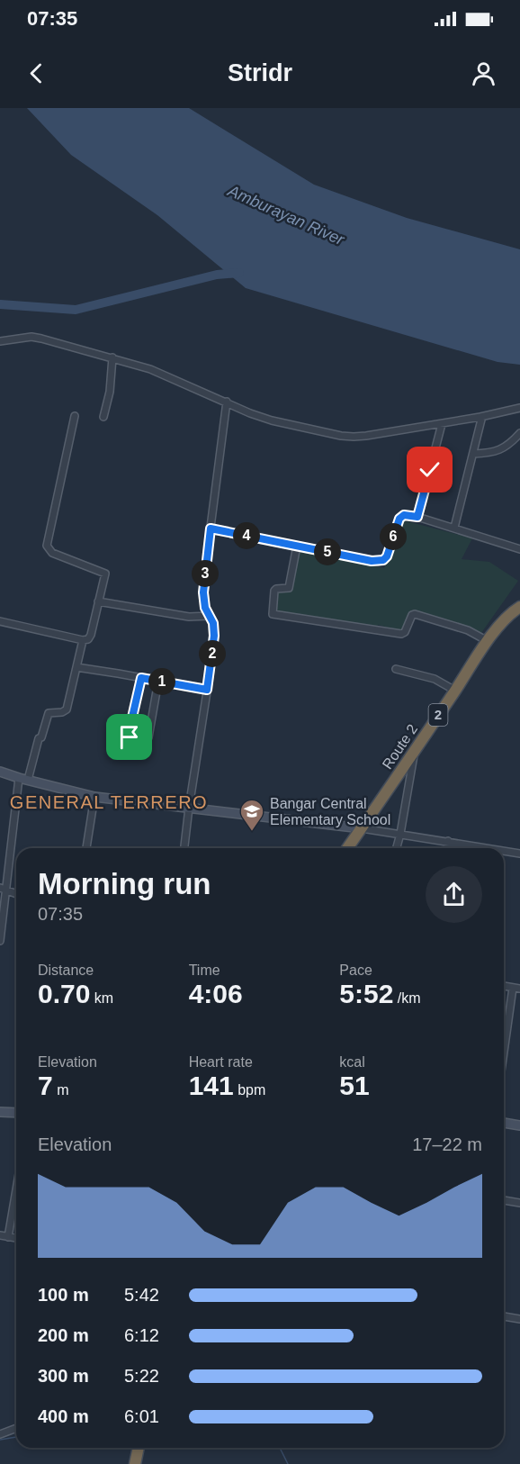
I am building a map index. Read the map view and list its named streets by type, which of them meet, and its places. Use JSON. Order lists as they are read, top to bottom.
{
  "streets": {
    "highway": ["2", "Route 2"]
  },
  "districts": ["GENERAL TERRERO"],
  "water": ["Amburayan River"],
  "places": {
    "school or university": ["Bangar Central Elementary School"]
  },
  "page": {
    "status": "07:35",
    "header": "Stridr",
    "pins": [
      "4",
      "6",
      "5",
      "3",
      "2",
      "1"
    ],
    "heading": ["Morning run", "07:35"],
    "stats": [
      ["Distance", "0.70 km"],
      ["Time", "4:06"],
      ["Pace", "5:52 /km"],
      ["Elevation", "7 m"],
      ["Heart rate", "141 bpm"],
      ["kcal", "51"]
    ],
    "chart": ["Elevation", "17–22 m"],
    "list": [
      {
        "name": "100 m",
        "note": "5:42"
      },
      {
        "name": "200 m",
        "note": "6:12"
      },
      {
        "name": "300 m",
        "note": "5:22"
      },
      {
        "name": "400 m",
        "note": "6:01"
      }
    ]
  }
}
